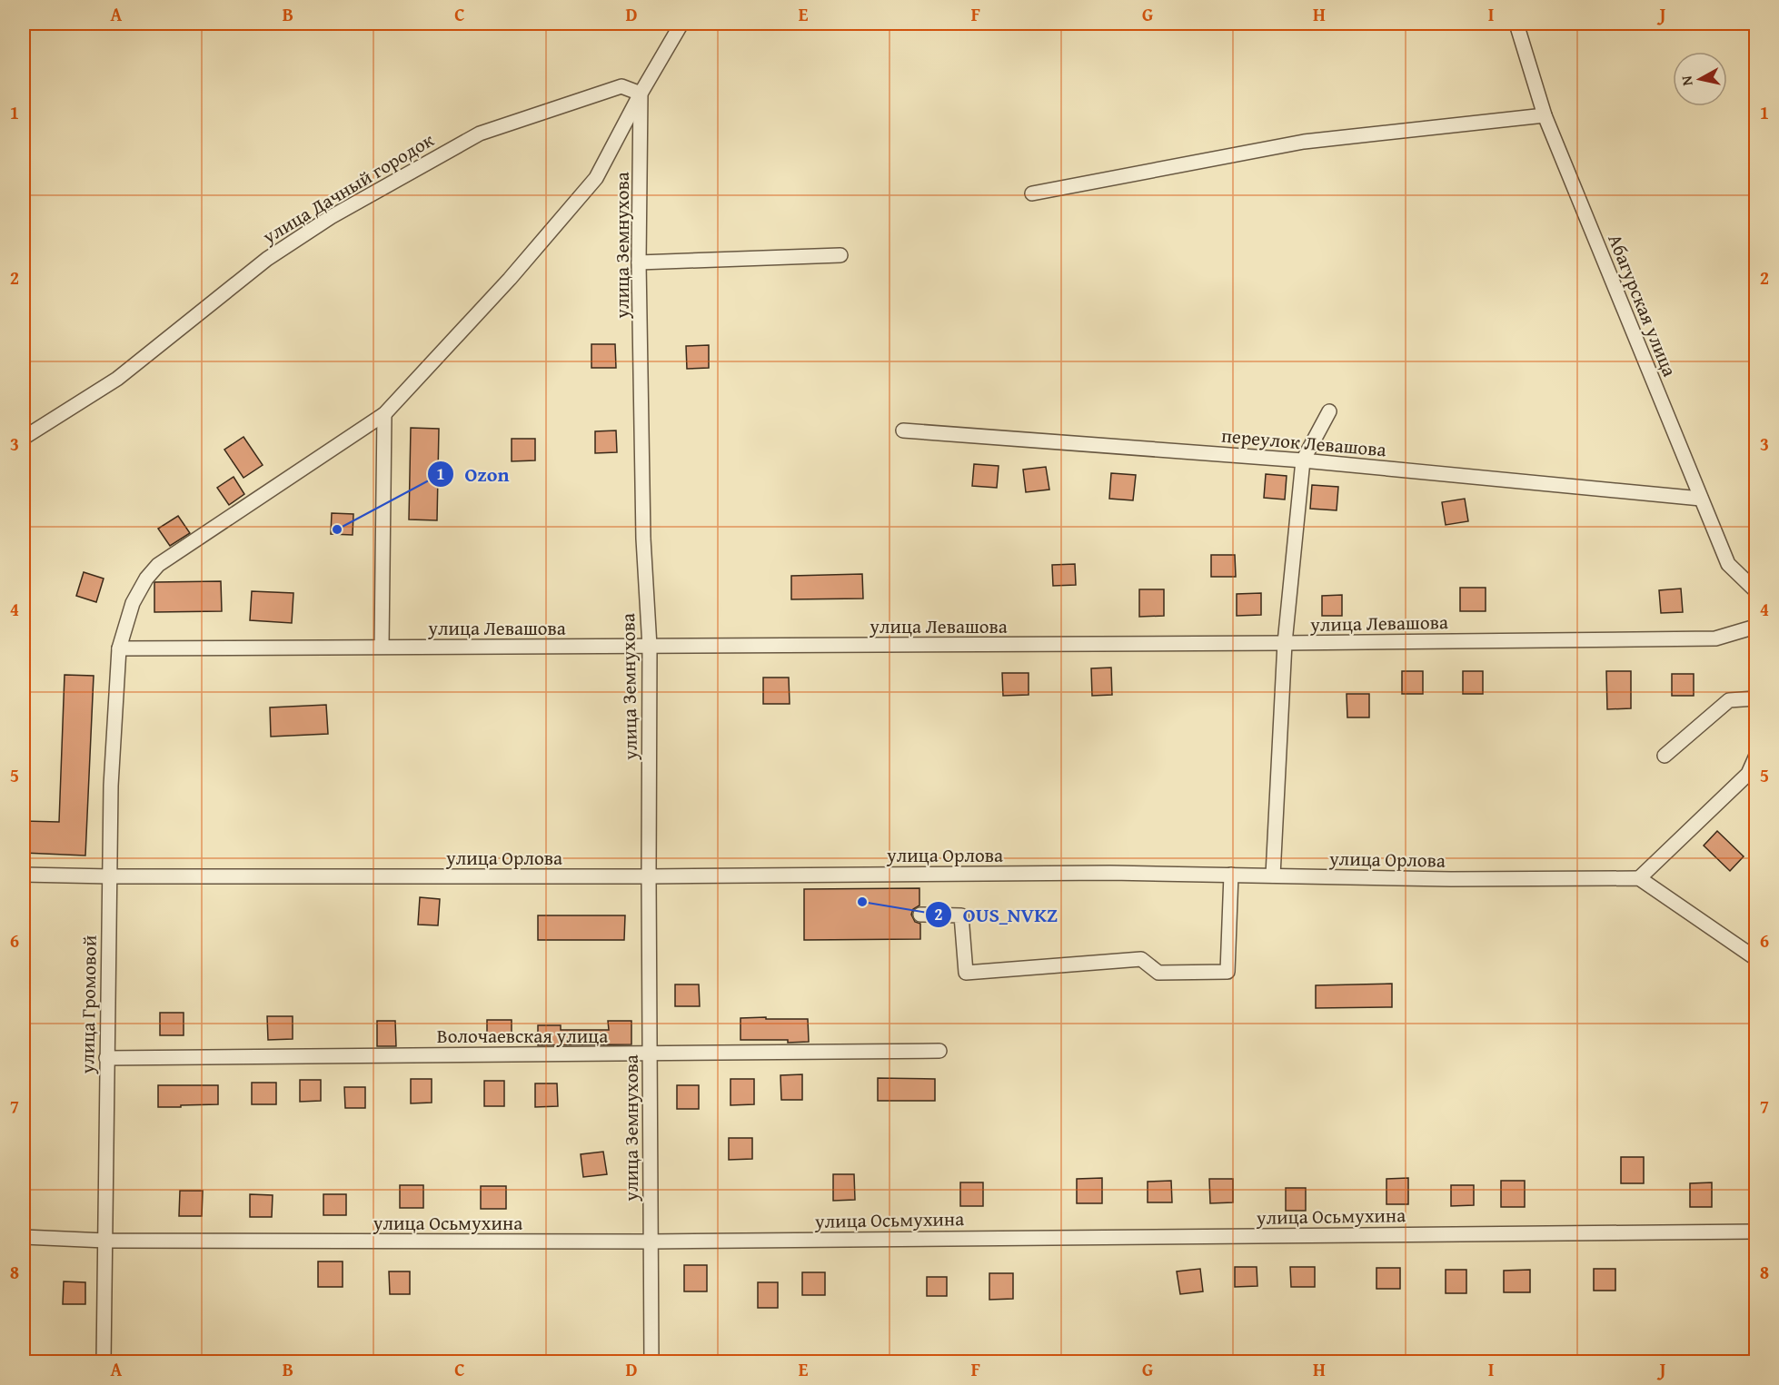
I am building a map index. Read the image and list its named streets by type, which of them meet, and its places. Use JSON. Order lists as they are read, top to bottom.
{
  "streets": {
    "street": [
      "улица Дачный городок",
      "улица Земнухова",
      "Абагурская улица",
      "переулок Левашова",
      "улица Левашова",
      "улица Орлова",
      "улица Громовой",
      "Волочаевская улица",
      "улица Осьмухина"
    ]
  },
  "crossings": [
    ["улица Дачный городок", "улица Земнухова"],
    ["улица Дачный городок", "улица Громовой"],
    ["улица Земнухова", "улица Левашова"],
    ["улица Земнухова", "улица Орлова"],
    ["улица Земнухова", "улица Громовой"],
    ["улица Земнухова", "Волочаевская улица"],
    ["улица Земнухова", "улица Осьмухина"],
    ["Абагурская улица", "переулок Левашова"],
    ["улица Левашова", "улица Громовой"],
    ["улица Орлова", "улица Громовой"],
    ["улица Громовой", "Волочаевская улица"],
    ["улица Громовой", "улица Осьмухина"]
  ],
  "places": ["Ozon", "OUS_NVKZ"],
  "north": "left",
  "grid": {
    "columns": [
      "A",
      "B",
      "C",
      "D",
      "E",
      "F",
      "G",
      "H",
      "I",
      "J"
    ],
    "rows": [
      "1",
      "2",
      "3",
      "4",
      "5",
      "6",
      "7",
      "8"
    ]
  }
}
